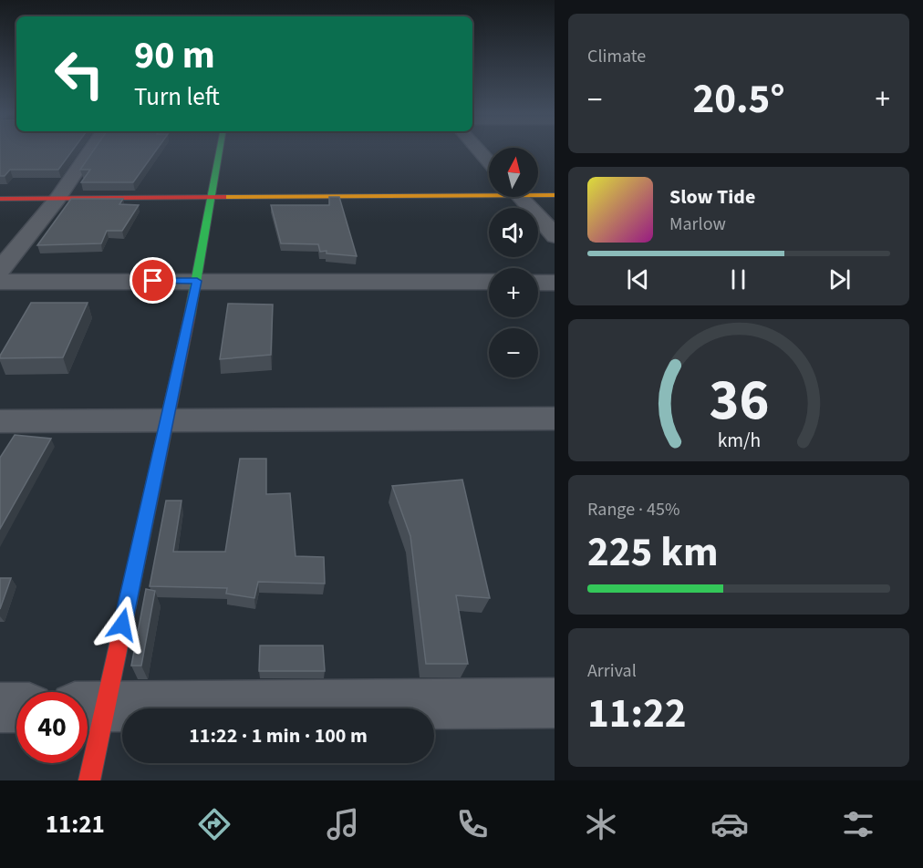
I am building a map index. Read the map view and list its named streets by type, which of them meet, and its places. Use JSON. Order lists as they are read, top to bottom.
{
  "north": "top",
  "page": {
    "tile": [
      "Climate",
      ["Range · 45%", "225 km"],
      ["Arrival", "11:22"]
    ],
    "turn": ["90 m", "Turn left"],
    "heat": ["−", "20.5°", "+"],
    "map_buttons": ["+", "−"],
    "song": ["Slow Tide", "Marlow"],
    "limit": "40",
    "trip": "11:22 · 1 min · 100 m",
    "tabs": "11:21",
    "gauge": ["36", "km/h"]
  }
}
